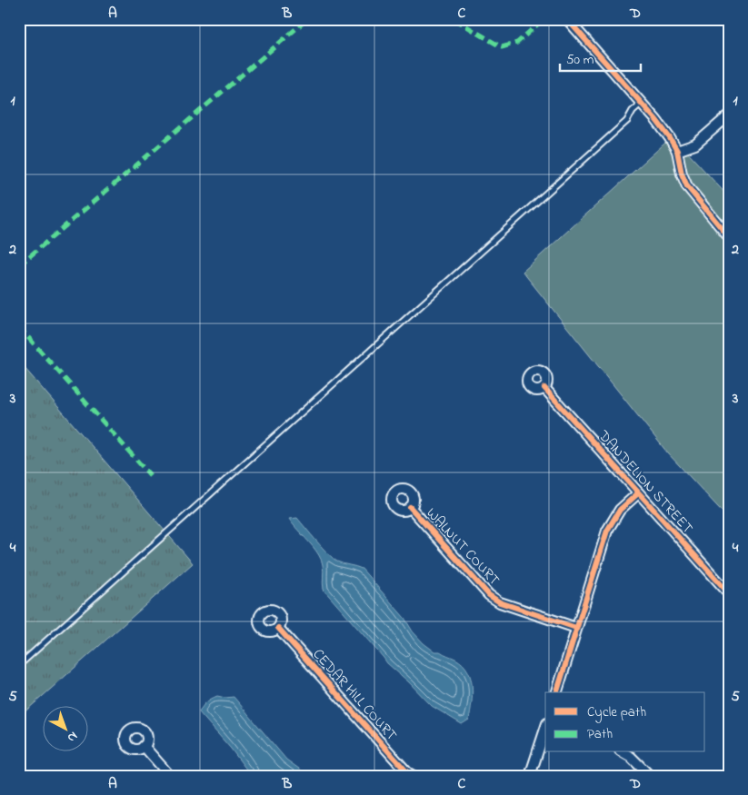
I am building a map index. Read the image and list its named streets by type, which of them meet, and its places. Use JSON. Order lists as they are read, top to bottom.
{
  "streets": {
    "street": ["DANDELION STREET", "WALNUT COURT", "CEDAR HILL COURT"]
  },
  "legend": ["Cycle path", "Path"],
  "scale_bar": "50 m",
  "north": "bottom right",
  "grid": {
    "columns": [
      "A",
      "B",
      "C",
      "D"
    ],
    "rows": [
      "1",
      "2",
      "3",
      "4",
      "5"
    ]
  }
}
